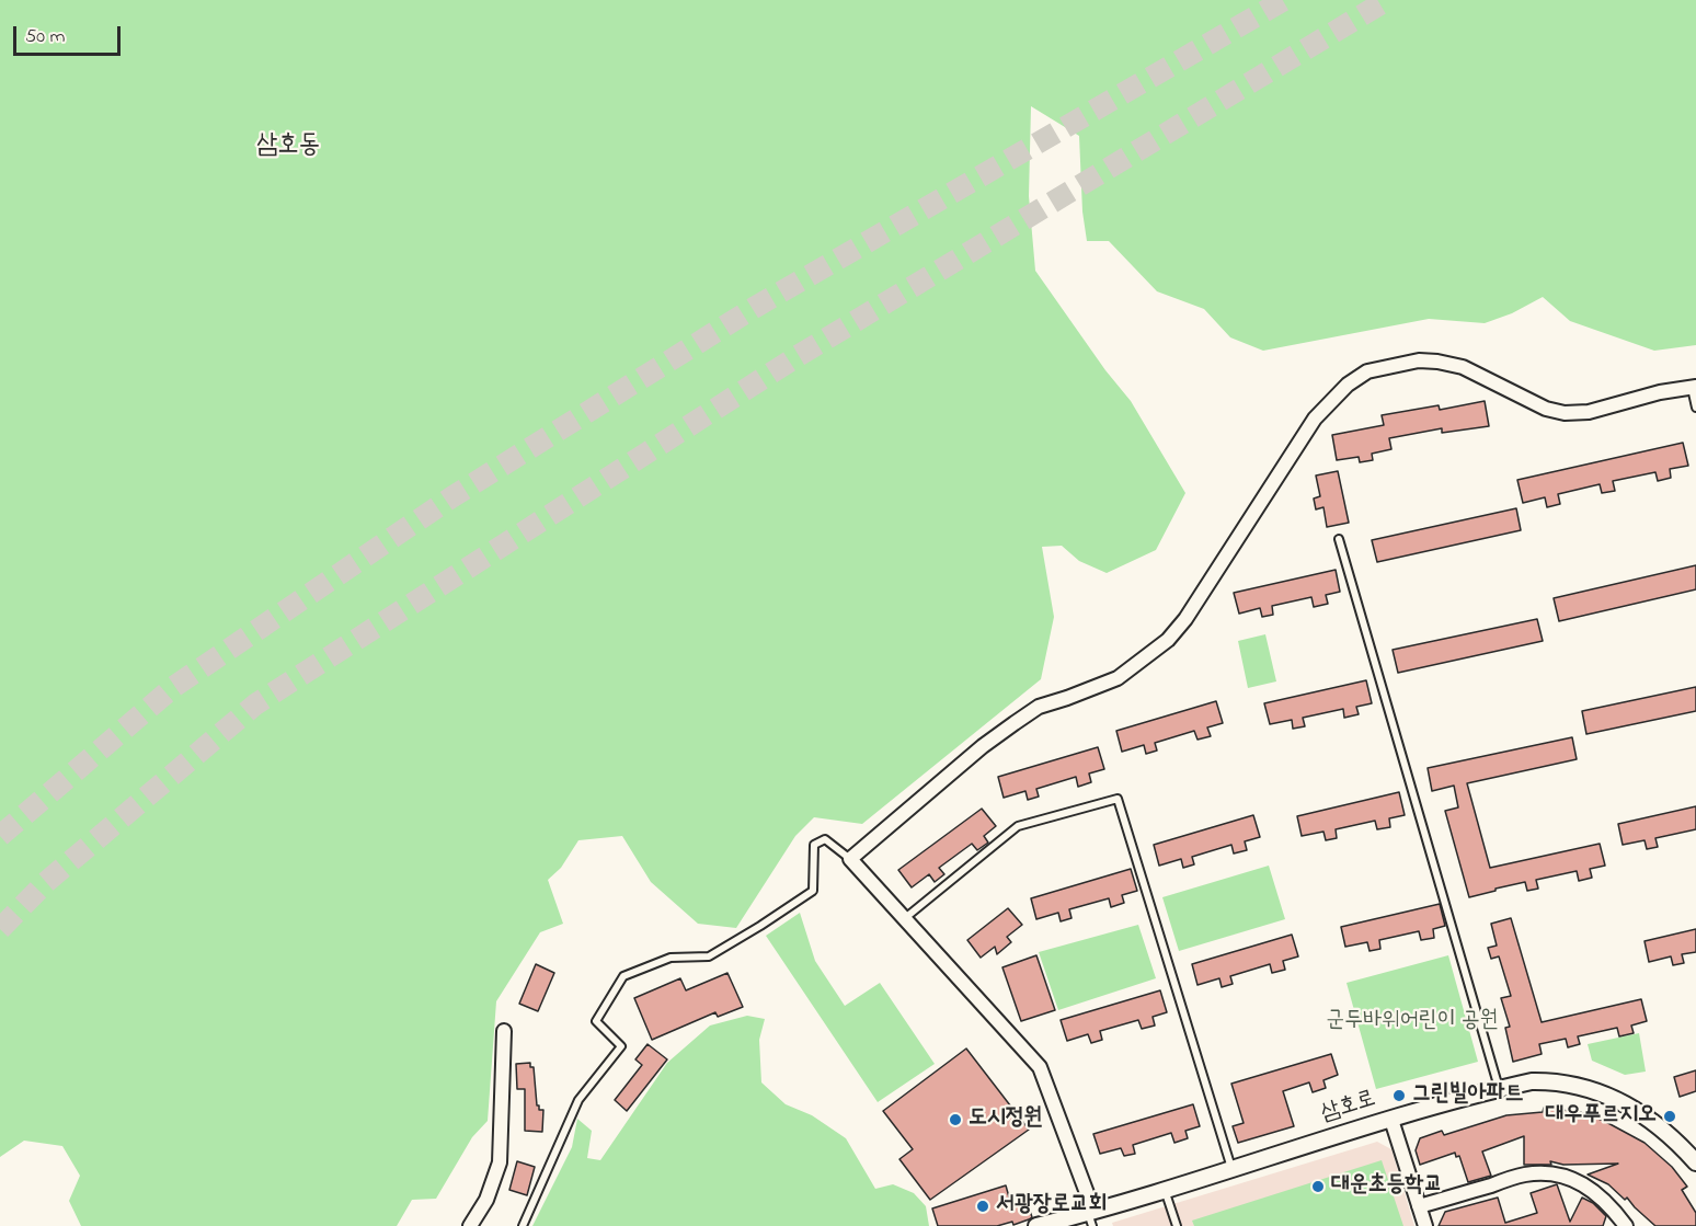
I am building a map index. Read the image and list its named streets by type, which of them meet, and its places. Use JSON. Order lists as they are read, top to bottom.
{
  "streets": {
    "street": ["삼호로"]
  },
  "districts": ["삼호동"],
  "parks": ["군두바위어린이 공원"],
  "places": [
    "그린빌아파트",
    "대우푸르지오",
    "도시정원",
    "대운초등학교",
    "서광장로교회"
  ],
  "scale_bar": "50 m"
}
